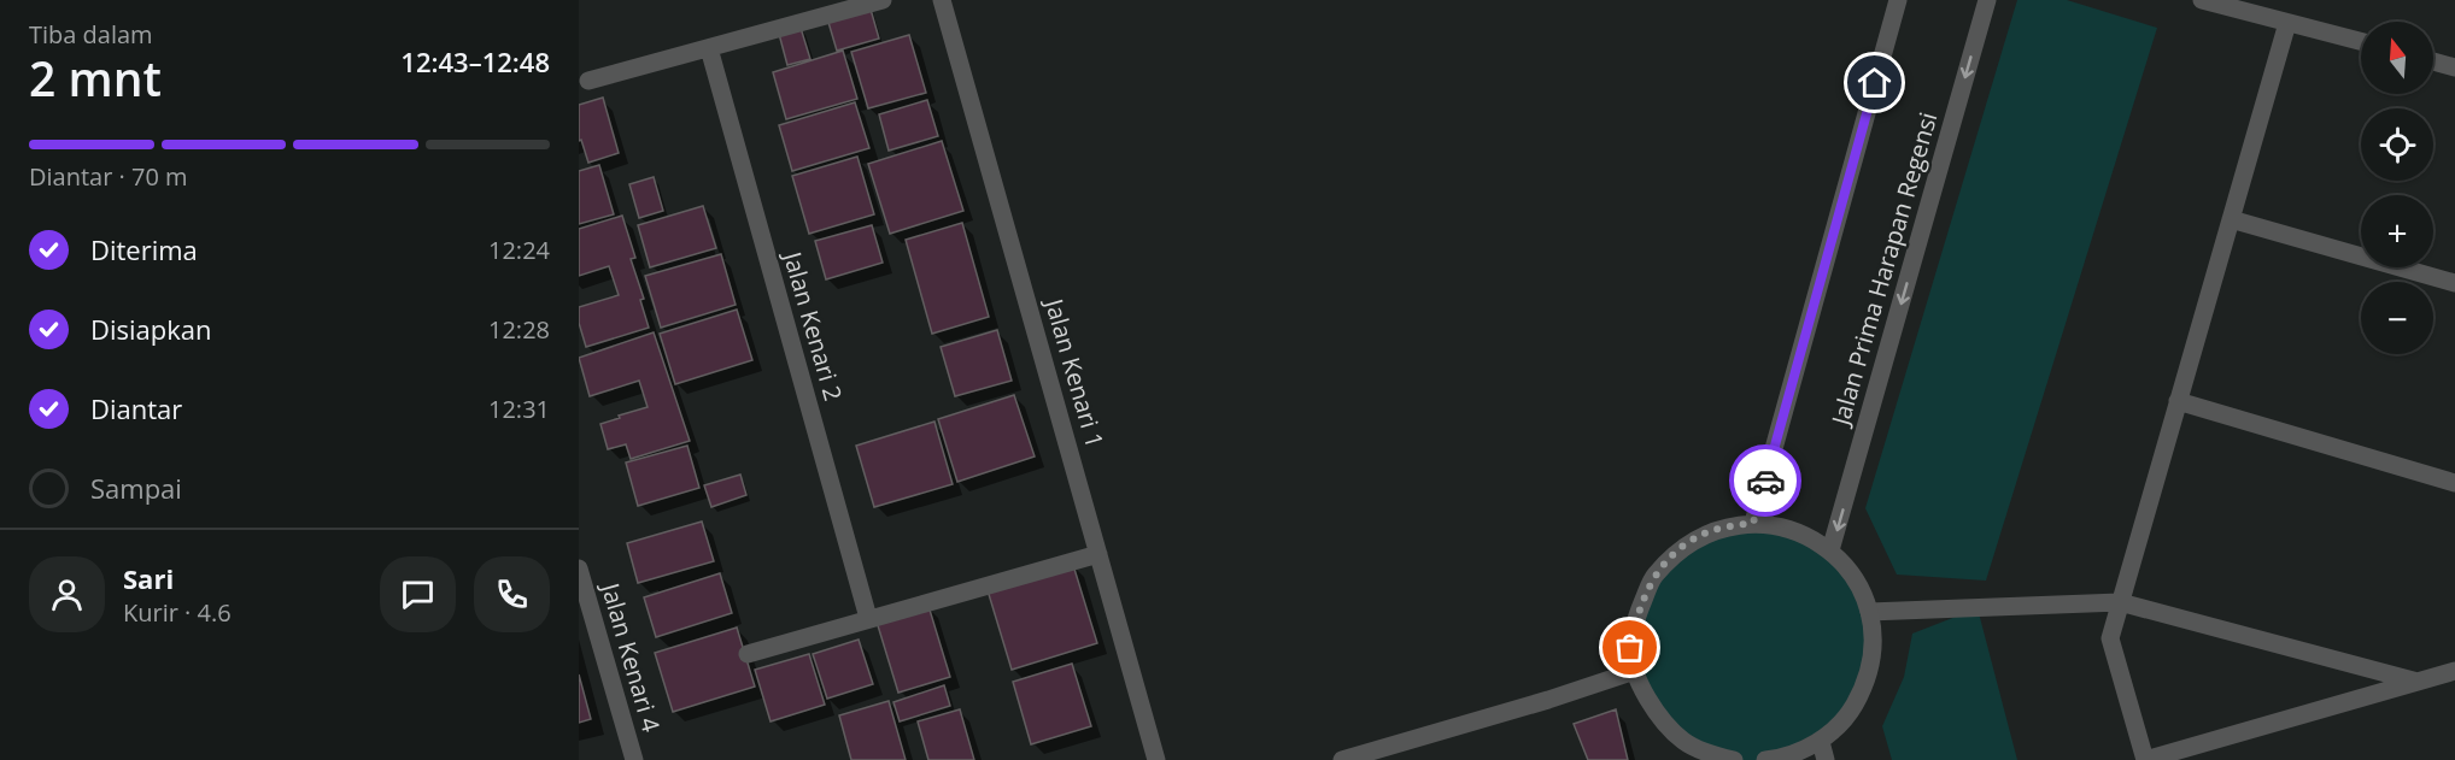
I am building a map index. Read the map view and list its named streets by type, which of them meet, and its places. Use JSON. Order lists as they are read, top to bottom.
{
  "streets": {
    "street": [
      "Jalan Prima Harapan Regensi",
      "Jalan Kenari 2",
      "Jalan Kenari 1",
      "Jalan Kenari 4"
    ]
  },
  "north": "top",
  "page": {
    "heading": ["2 mnt", "Tiba dalam", "12:43–12:48"],
    "panel": ["Sari", "Kurir · 4.6"],
    "map_buttons": ["+", "−"],
    "bar": "Diantar · 70 m",
    "list": [
      ["Diterima", "12:24"],
      ["Disiapkan", "12:28"],
      ["Diantar", "12:31"],
      "Sampai"
    ]
  }
}
